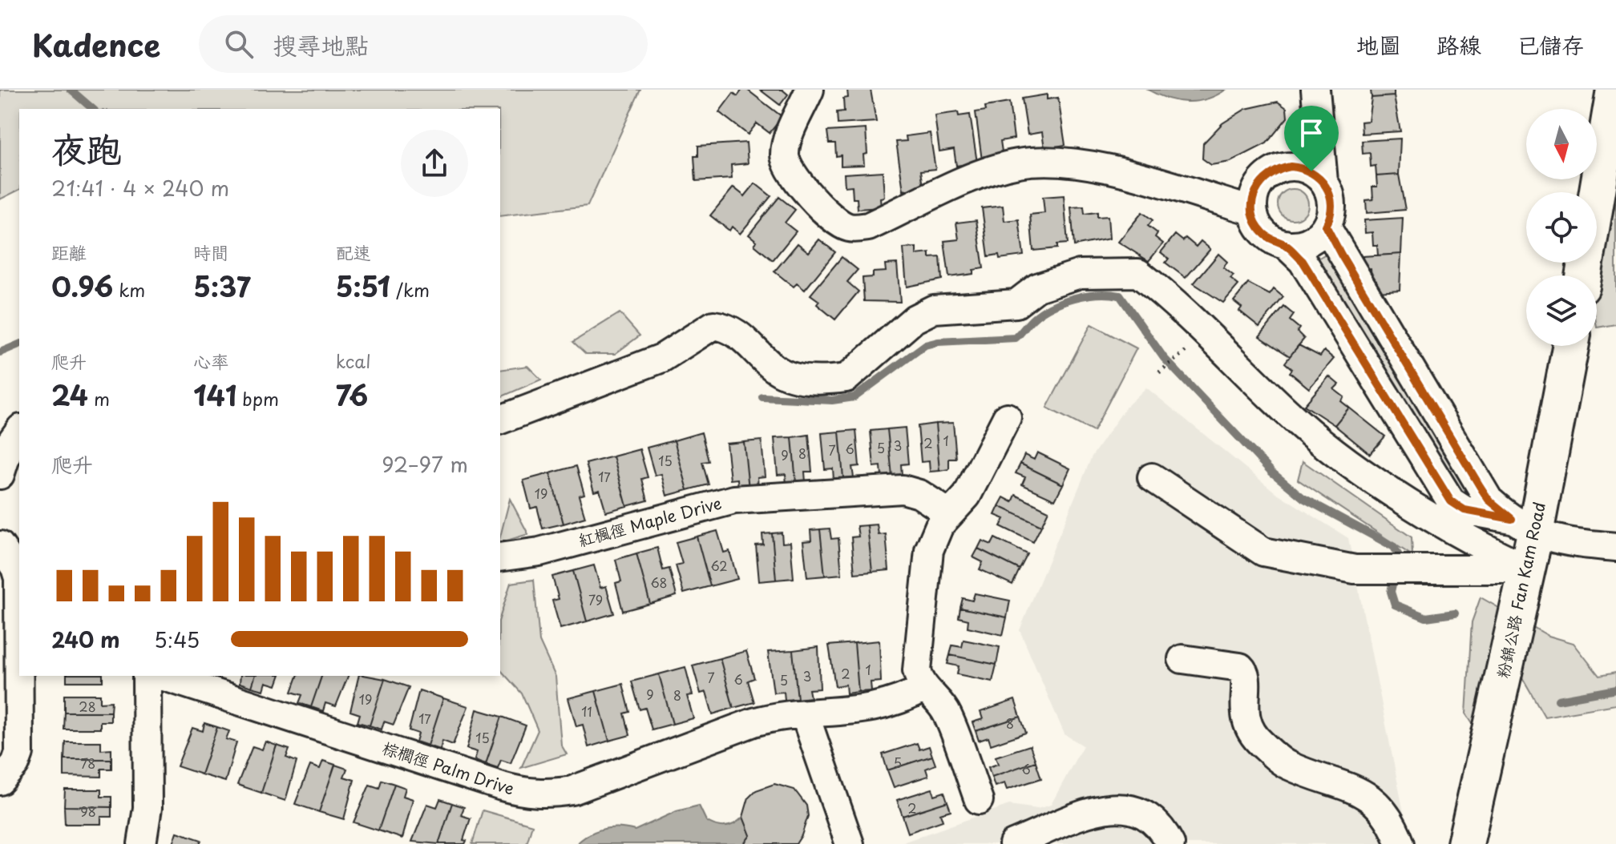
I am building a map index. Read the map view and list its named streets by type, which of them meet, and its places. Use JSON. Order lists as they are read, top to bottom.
{
  "streets": {
    "main road": ["粉錦公路 Fan Kam Road"],
    "street": ["紅楓徑 Maple Drive", "棕櫚徑 Palm Drive"]
  },
  "house_numbers": [
    "1",
    "2",
    "3",
    "5",
    "6",
    "7",
    "8",
    "9",
    "15",
    "17",
    "19",
    "62",
    "68",
    "79",
    "1",
    "2",
    "3",
    "7",
    "6",
    "5",
    "9",
    "8",
    "19",
    "28",
    "11",
    "17",
    "8",
    "15",
    "5",
    "78",
    "6",
    "2",
    "98"
  ],
  "north": "bottom",
  "page": {
    "header": "Kadence",
    "search": "搜尋地點",
    "nav": ["地圖", "路線", "已儲存"],
    "heading": ["夜跑", "21:41 · 4 × 240 m"],
    "stats": [
      ["距離", "0.96 km"],
      ["時間", "5:37"],
      ["配速", "5:51 /km"],
      ["爬升", "24 m"],
      ["心率", "141 bpm"],
      ["kcal", "76"]
    ],
    "chart": ["爬升", "92–97 m"],
    "list": [
      {
        "name": "240 m",
        "note": "5:45"
      }
    ]
  }
}
